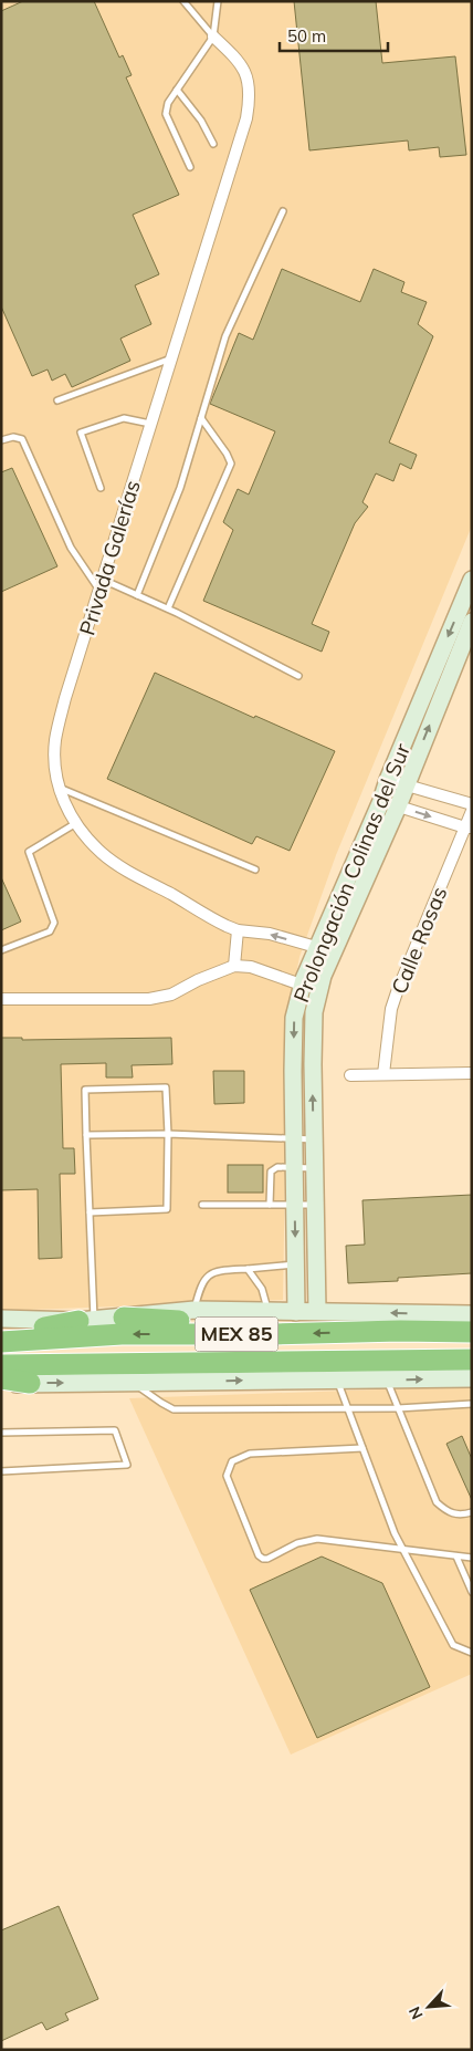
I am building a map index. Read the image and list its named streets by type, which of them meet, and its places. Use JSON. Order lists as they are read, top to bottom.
{
  "streets": {
    "highway": ["MEX 85"],
    "street": ["Privada Galerías", "Prolongación Colinas del Sur", "Calle Rosas"]
  },
  "crossings": [
    ["Privada Galerías", "Prolongación Colinas del Sur"]
  ],
  "scale_bar": "50 m",
  "north": "bottom left"
}
